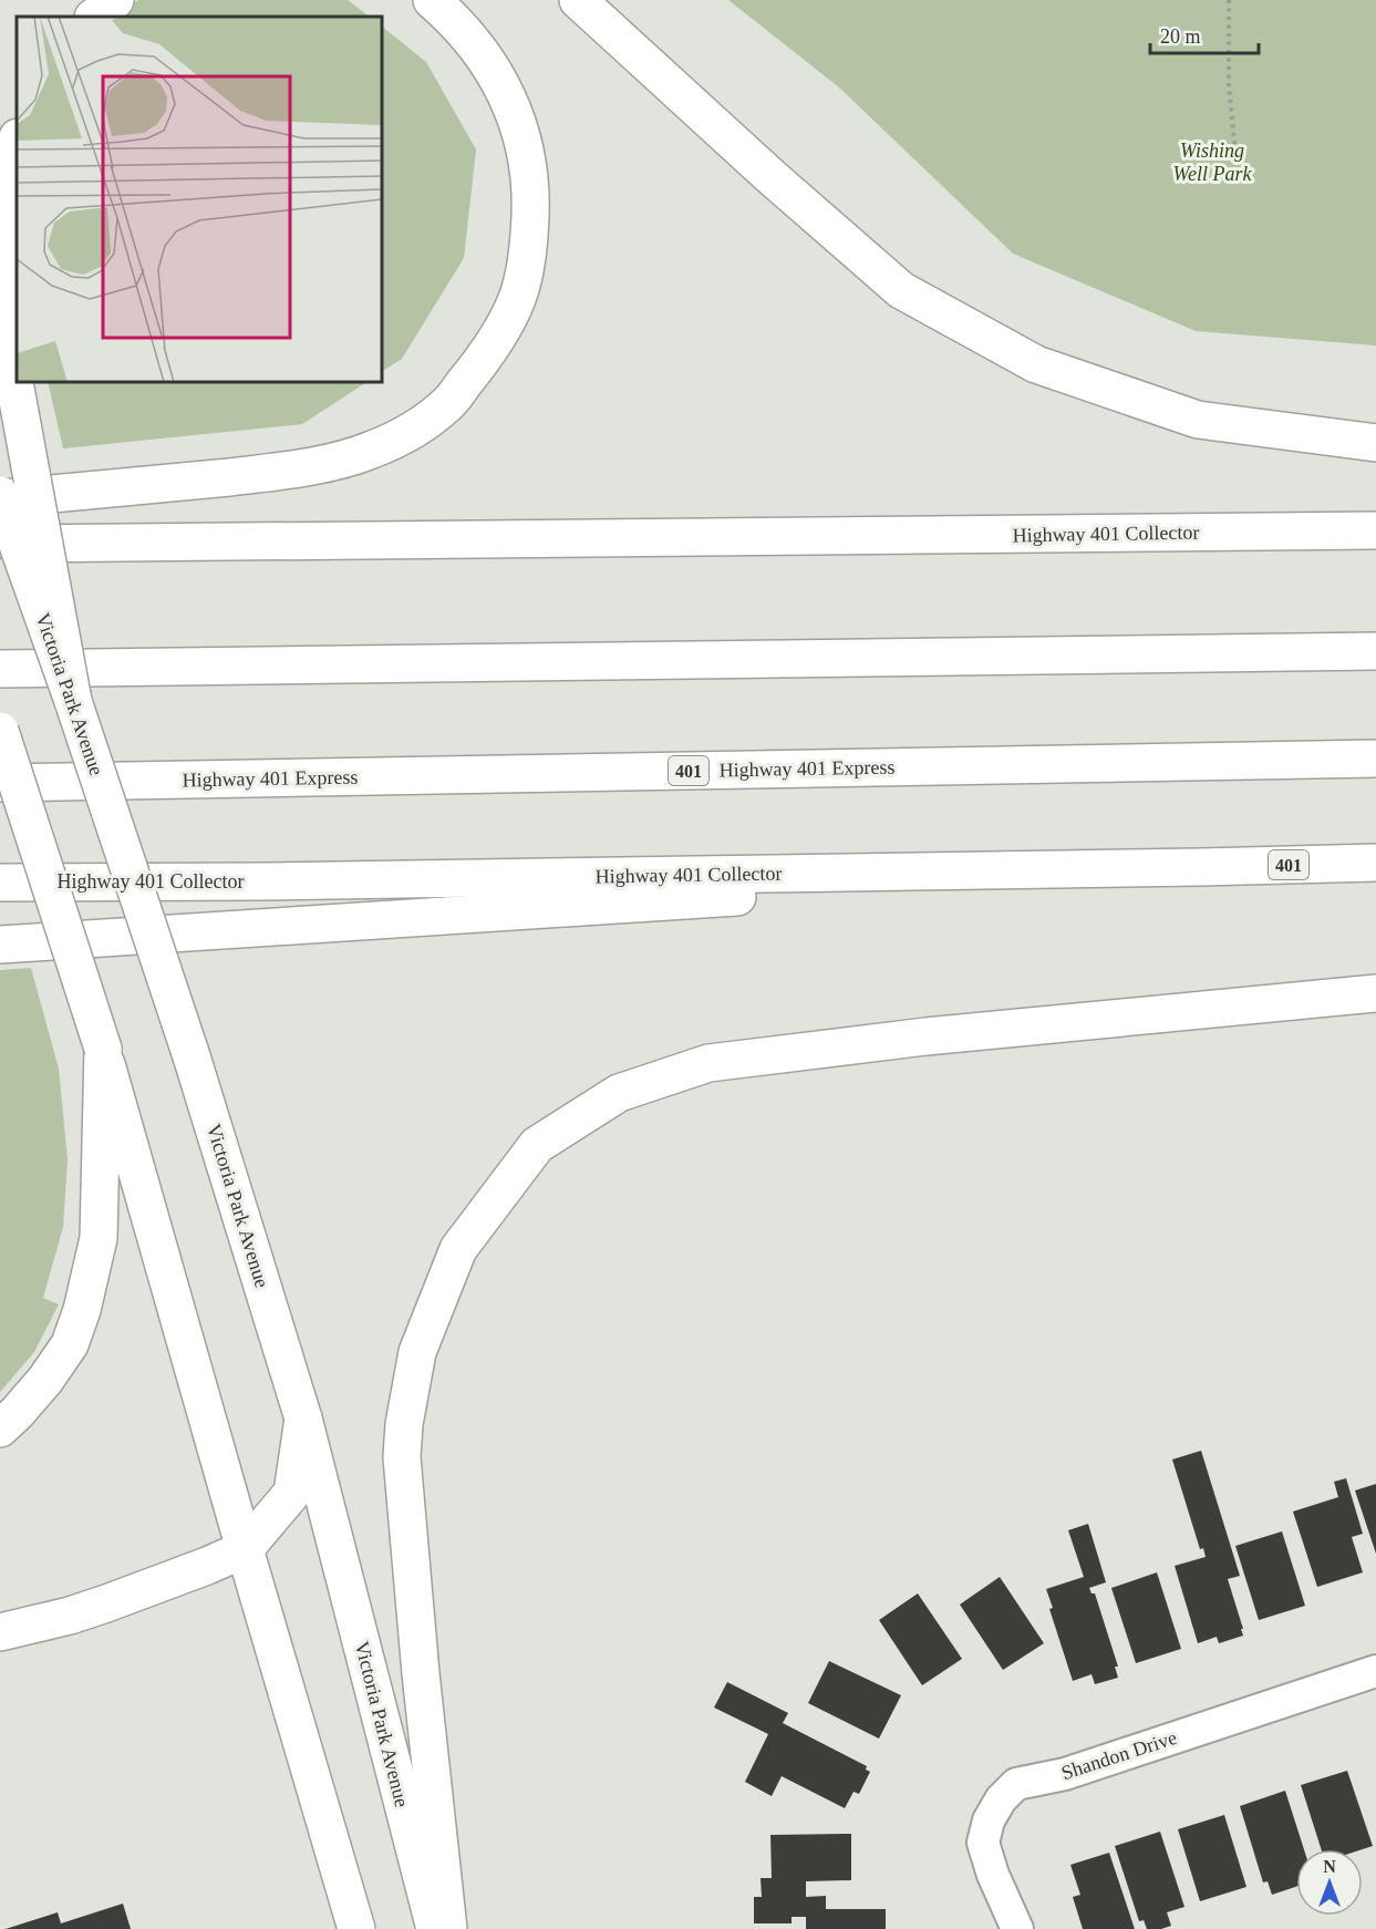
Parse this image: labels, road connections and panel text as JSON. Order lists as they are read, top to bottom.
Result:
{
  "streets": {
    "main road": [
      "Highway 401 Collector",
      "Victoria Park Avenue",
      "Highway 401 Express",
      "401"
    ],
    "street": ["Shandon Drive"]
  },
  "parks": ["Wishing Well Park"],
  "scale_bar": "20 m",
  "north": "top"
}
